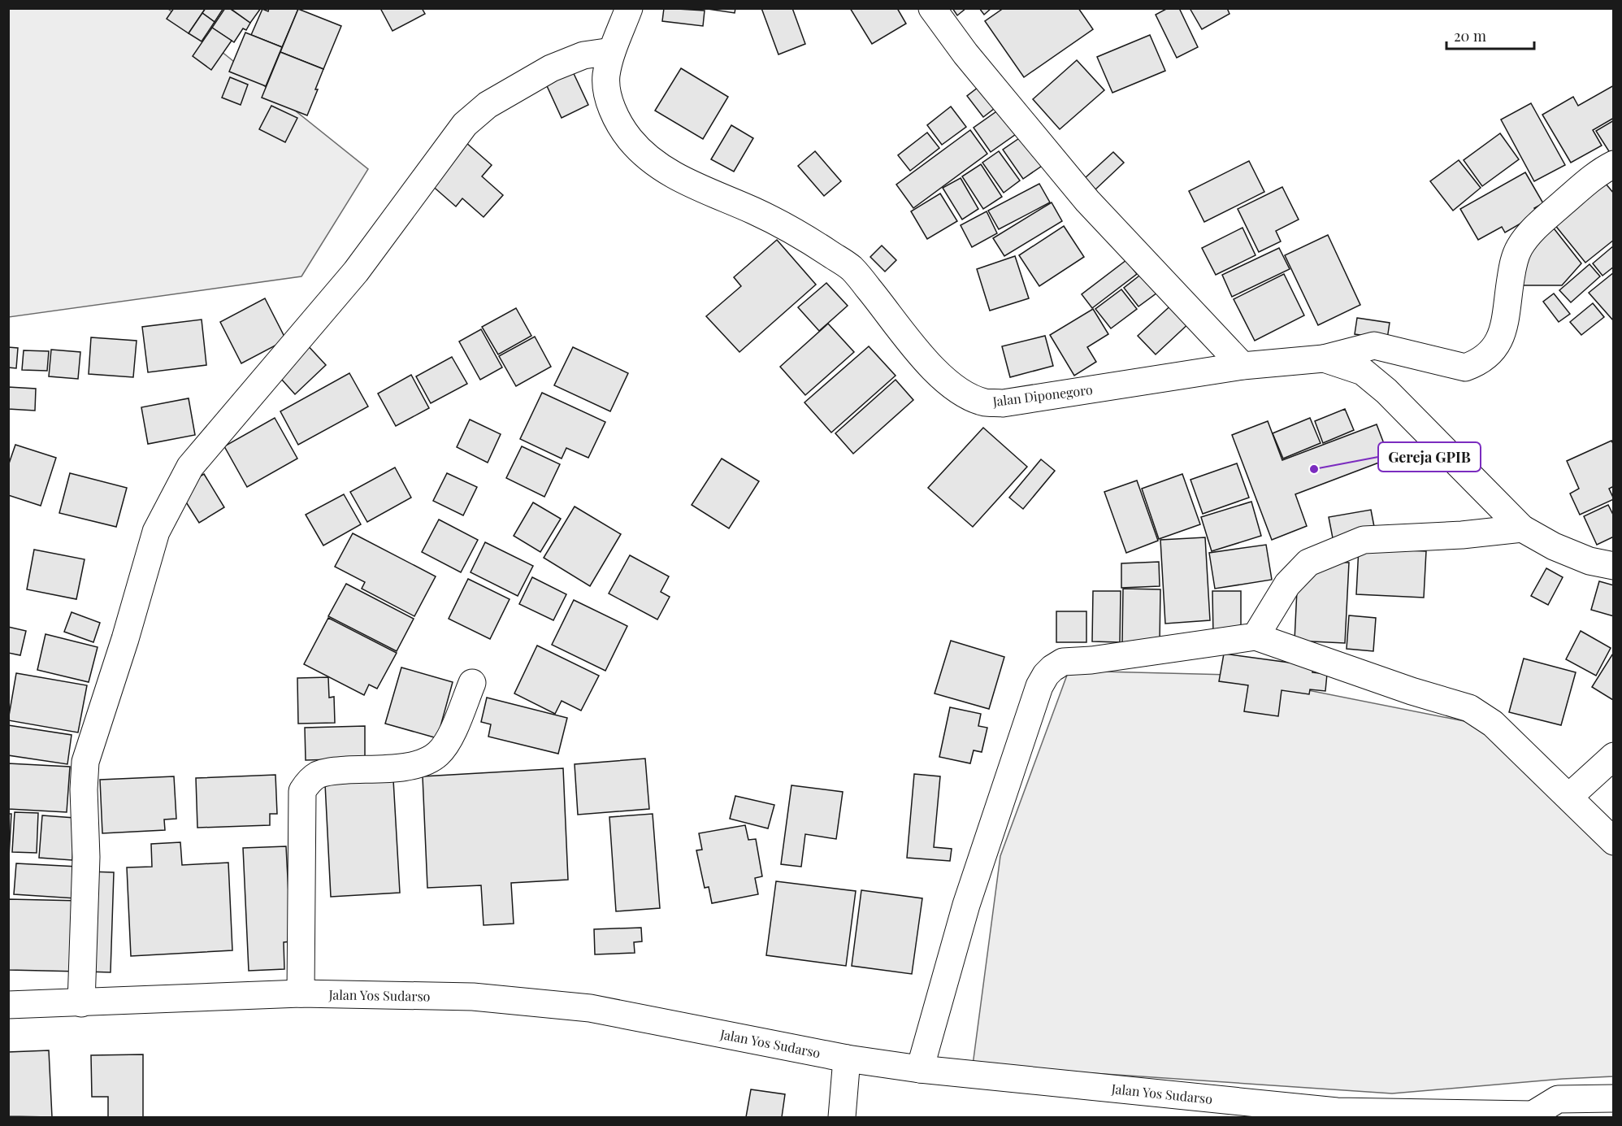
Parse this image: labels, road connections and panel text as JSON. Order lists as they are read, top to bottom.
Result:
{
  "streets": {
    "main road": ["Jalan Diponegoro", "Jalan Yos Sudarso"]
  },
  "places": ["Gereja GPIB"],
  "scale_bar": "20 m"
}
